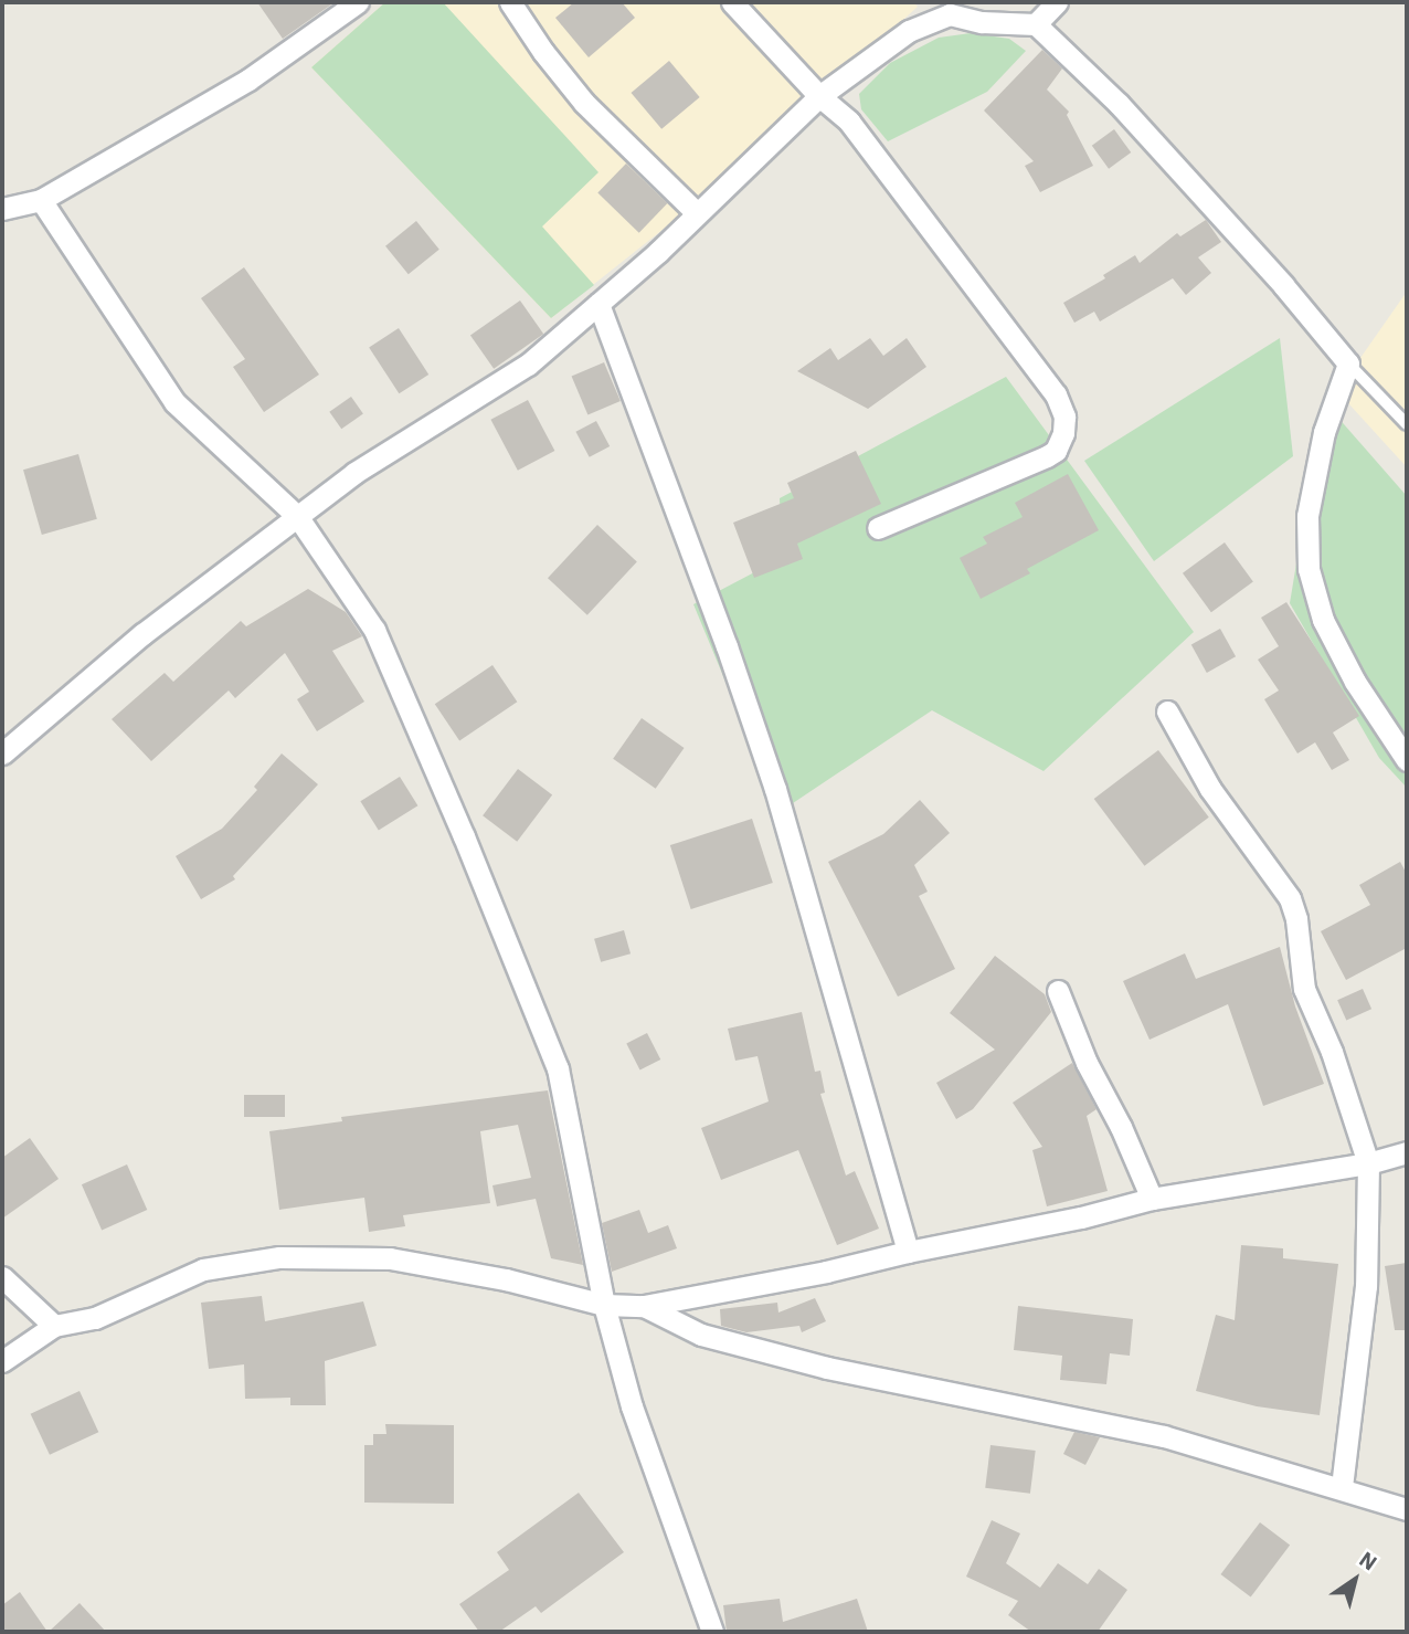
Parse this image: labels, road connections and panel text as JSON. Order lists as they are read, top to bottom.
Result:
{
  "north": "top right"
}
